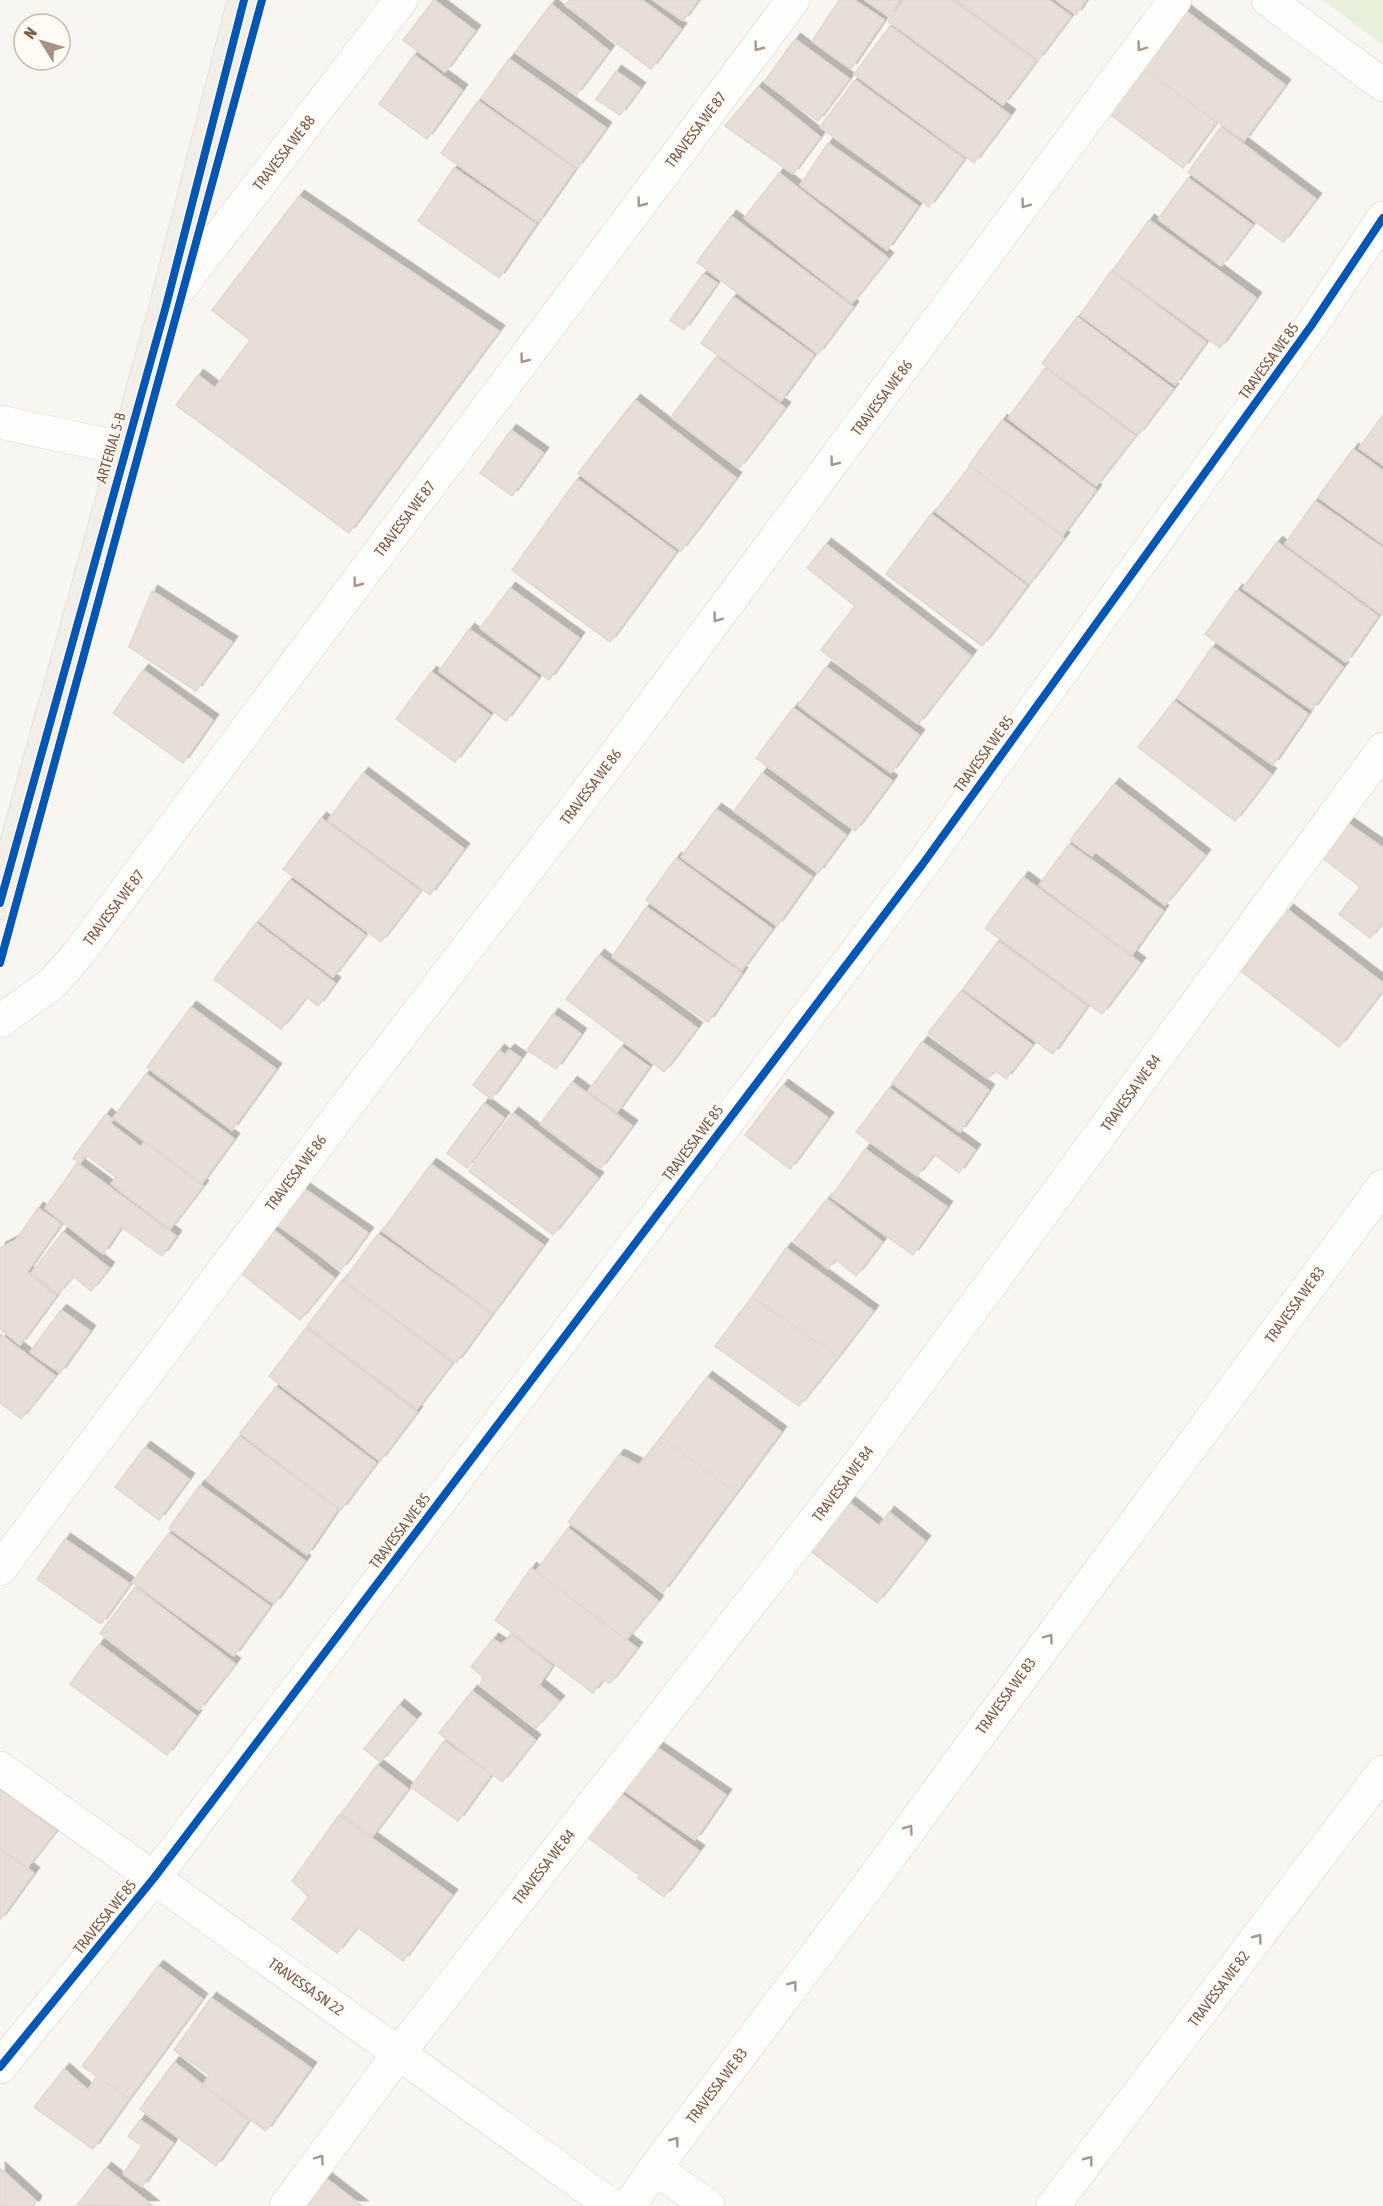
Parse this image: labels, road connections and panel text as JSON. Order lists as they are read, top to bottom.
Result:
{
  "streets": {
    "main road": ["ARTERIAL 5-B"],
    "street": [
      "TRAVESSA WE 87",
      "TRAVESSA WE 88",
      "TRAVESSA WE 85",
      "TRAVESSA WE 86",
      "TRAVESSA WE 84",
      "TRAVESSA WE 83",
      "TRAVESSA SN 22",
      "TRAVESSA WE 82"
    ]
  },
  "crossings": [
    ["TRAVESSA WE 88", "ARTERIAL 5-B"],
    ["TRAVESSA WE 85", "TRAVESSA SN 22"],
    ["TRAVESSA WE 84", "TRAVESSA SN 22"]
  ],
  "one_way": [
    "TRAVESSA WE 87",
    "TRAVESSA WE 86",
    "TRAVESSA WE 83",
    "TRAVESSA WE 82"
  ],
  "north": "top left"
}
